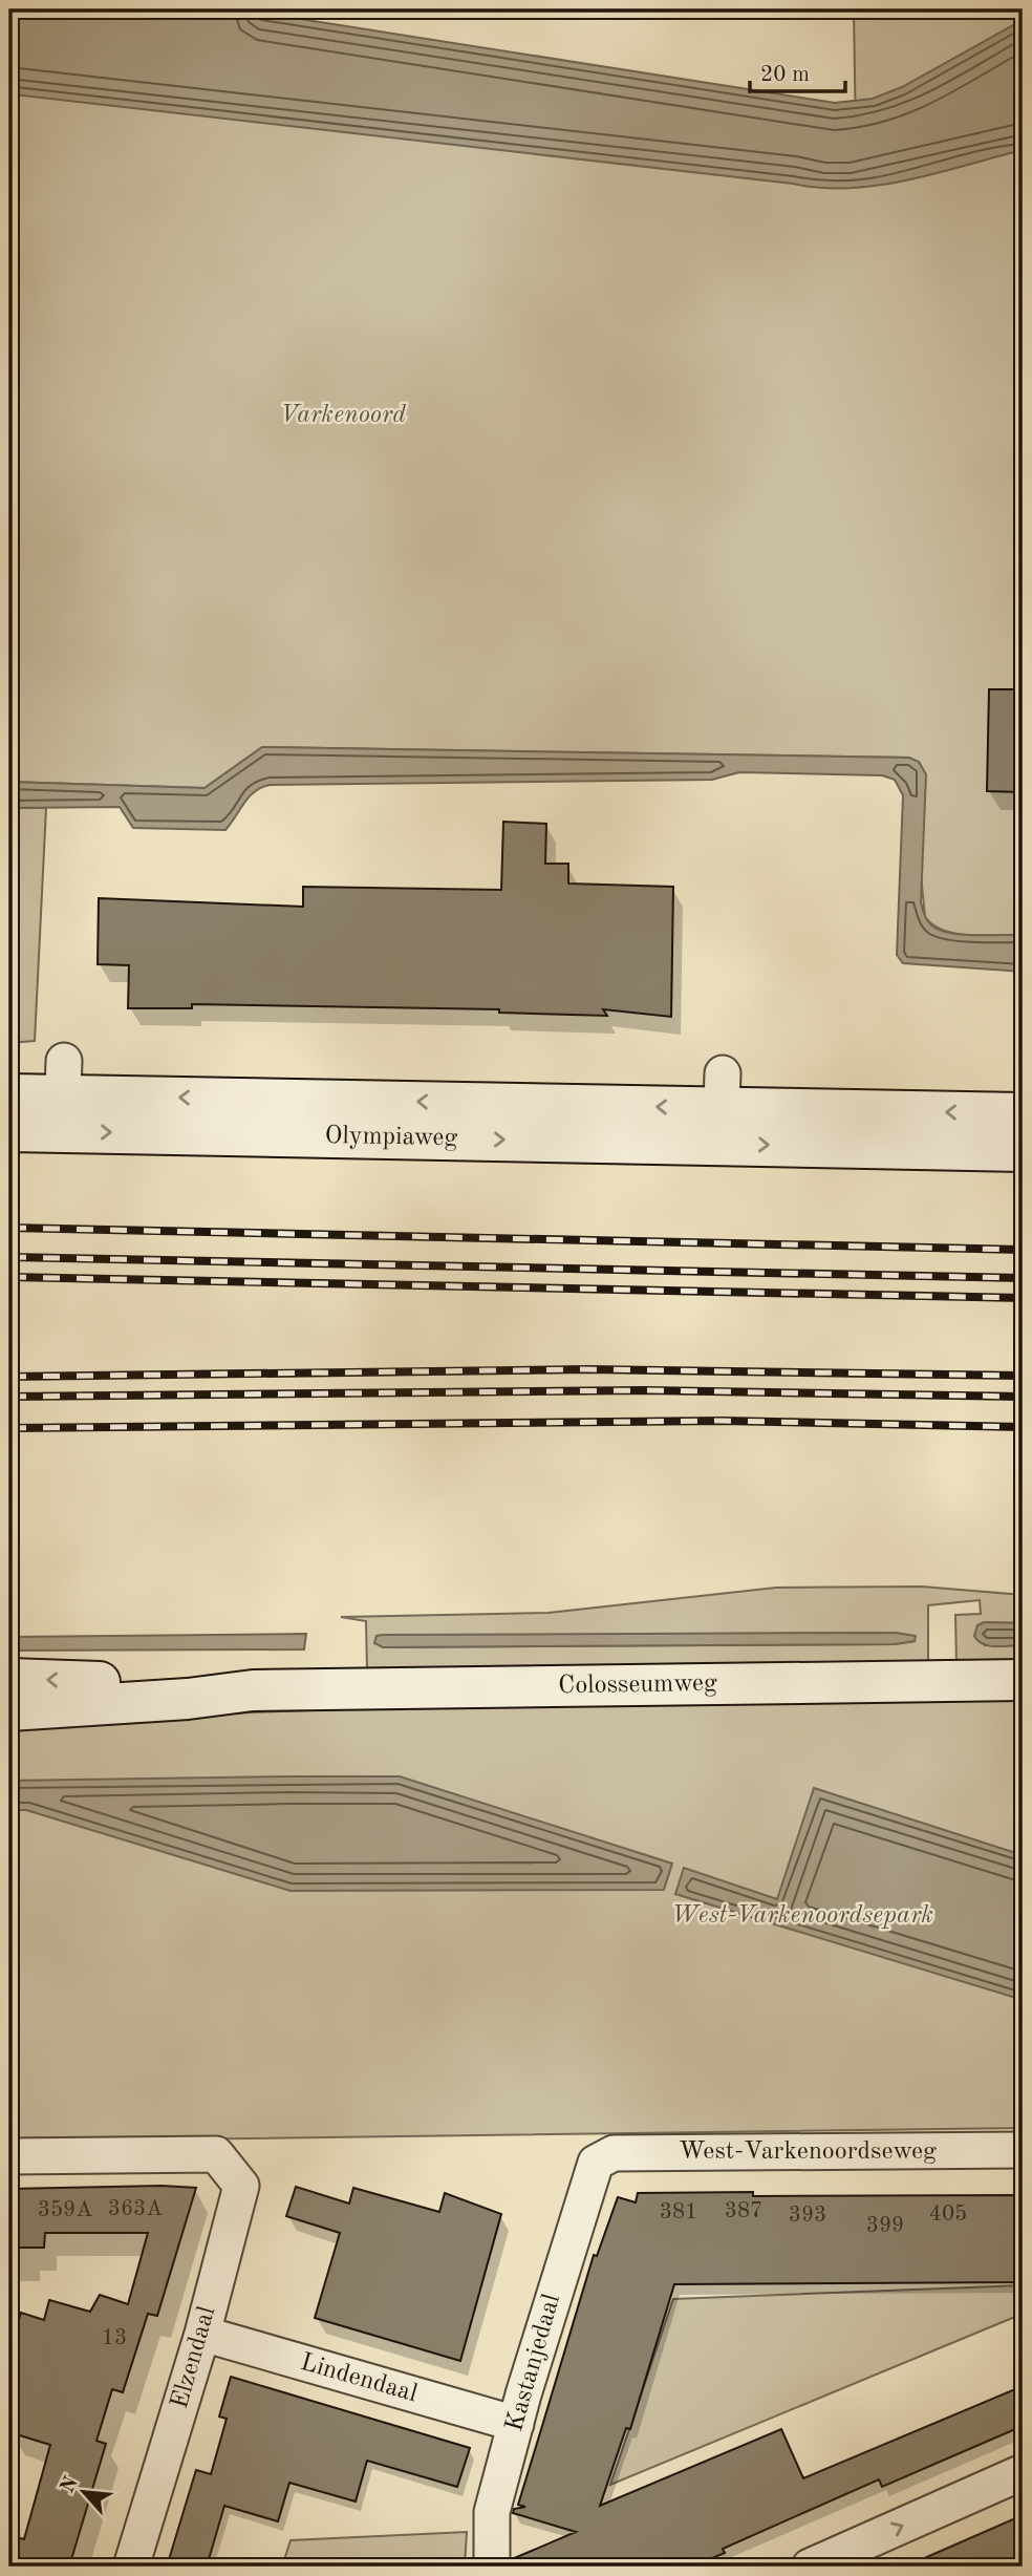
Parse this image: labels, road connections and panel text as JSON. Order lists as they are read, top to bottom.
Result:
{
  "streets": {
    "main road": ["Olympiaweg", "Colosseumweg"],
    "street": [
      "West-Varkenoordseweg",
      "Elzendaal",
      "Kastanjedaal",
      "Lindendaal"
    ]
  },
  "crossings": [
    ["West-Varkenoordseweg", "Kastanjedaal"],
    ["Elzendaal", "Lindendaal"],
    ["Kastanjedaal", "Lindendaal"]
  ],
  "parks": ["Varkenoord", "West-Varkenoordsepark"],
  "house_numbers": [
    "363A",
    "359A",
    "387",
    "381",
    "405",
    "393",
    "399",
    "13"
  ],
  "scale_bar": "20 m",
  "north": "top left"
}
